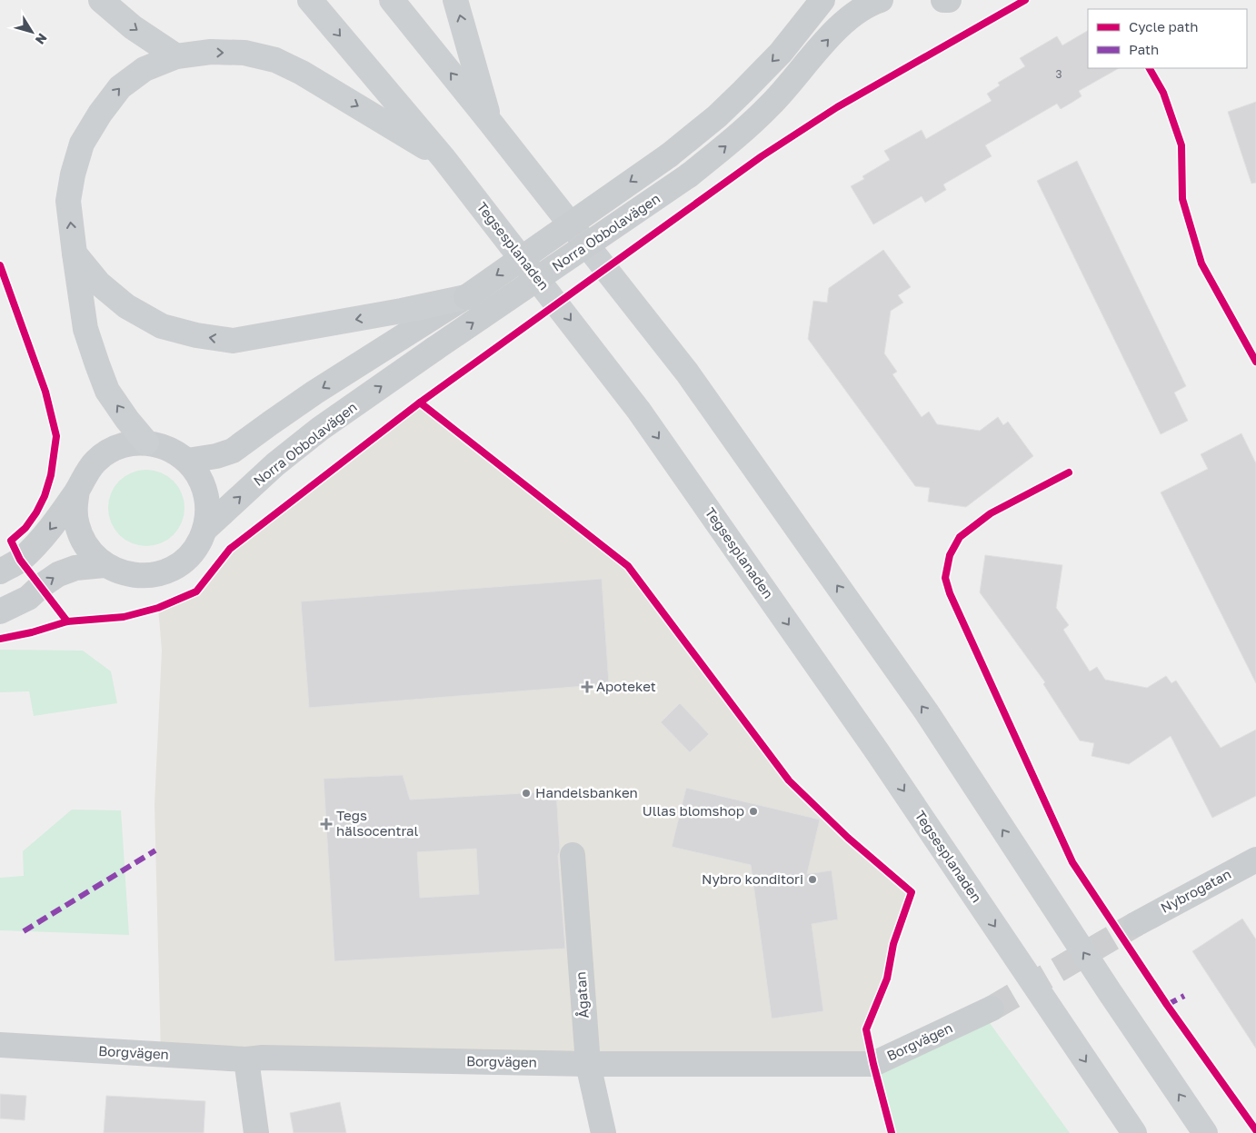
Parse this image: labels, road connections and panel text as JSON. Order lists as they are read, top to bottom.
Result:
{
  "streets": {
    "main road": ["Tegsesplanaden"],
    "street": [
      "Norra Obbolavägen",
      "Nybrogatan",
      "Ågatan",
      "Borgvägen"
    ]
  },
  "crossings": [
    ["Ågatan", "Borgvägen"]
  ],
  "places": {
    "health": ["Apoteket", "Tegs hälsocentral"],
    "other": ["Handelsbanken", "Ullas blomshop", "Nybro konditori"]
  },
  "house_numbers": ["3"],
  "legend": ["Cycle path", "Path"],
  "north": "bottom right"
}
